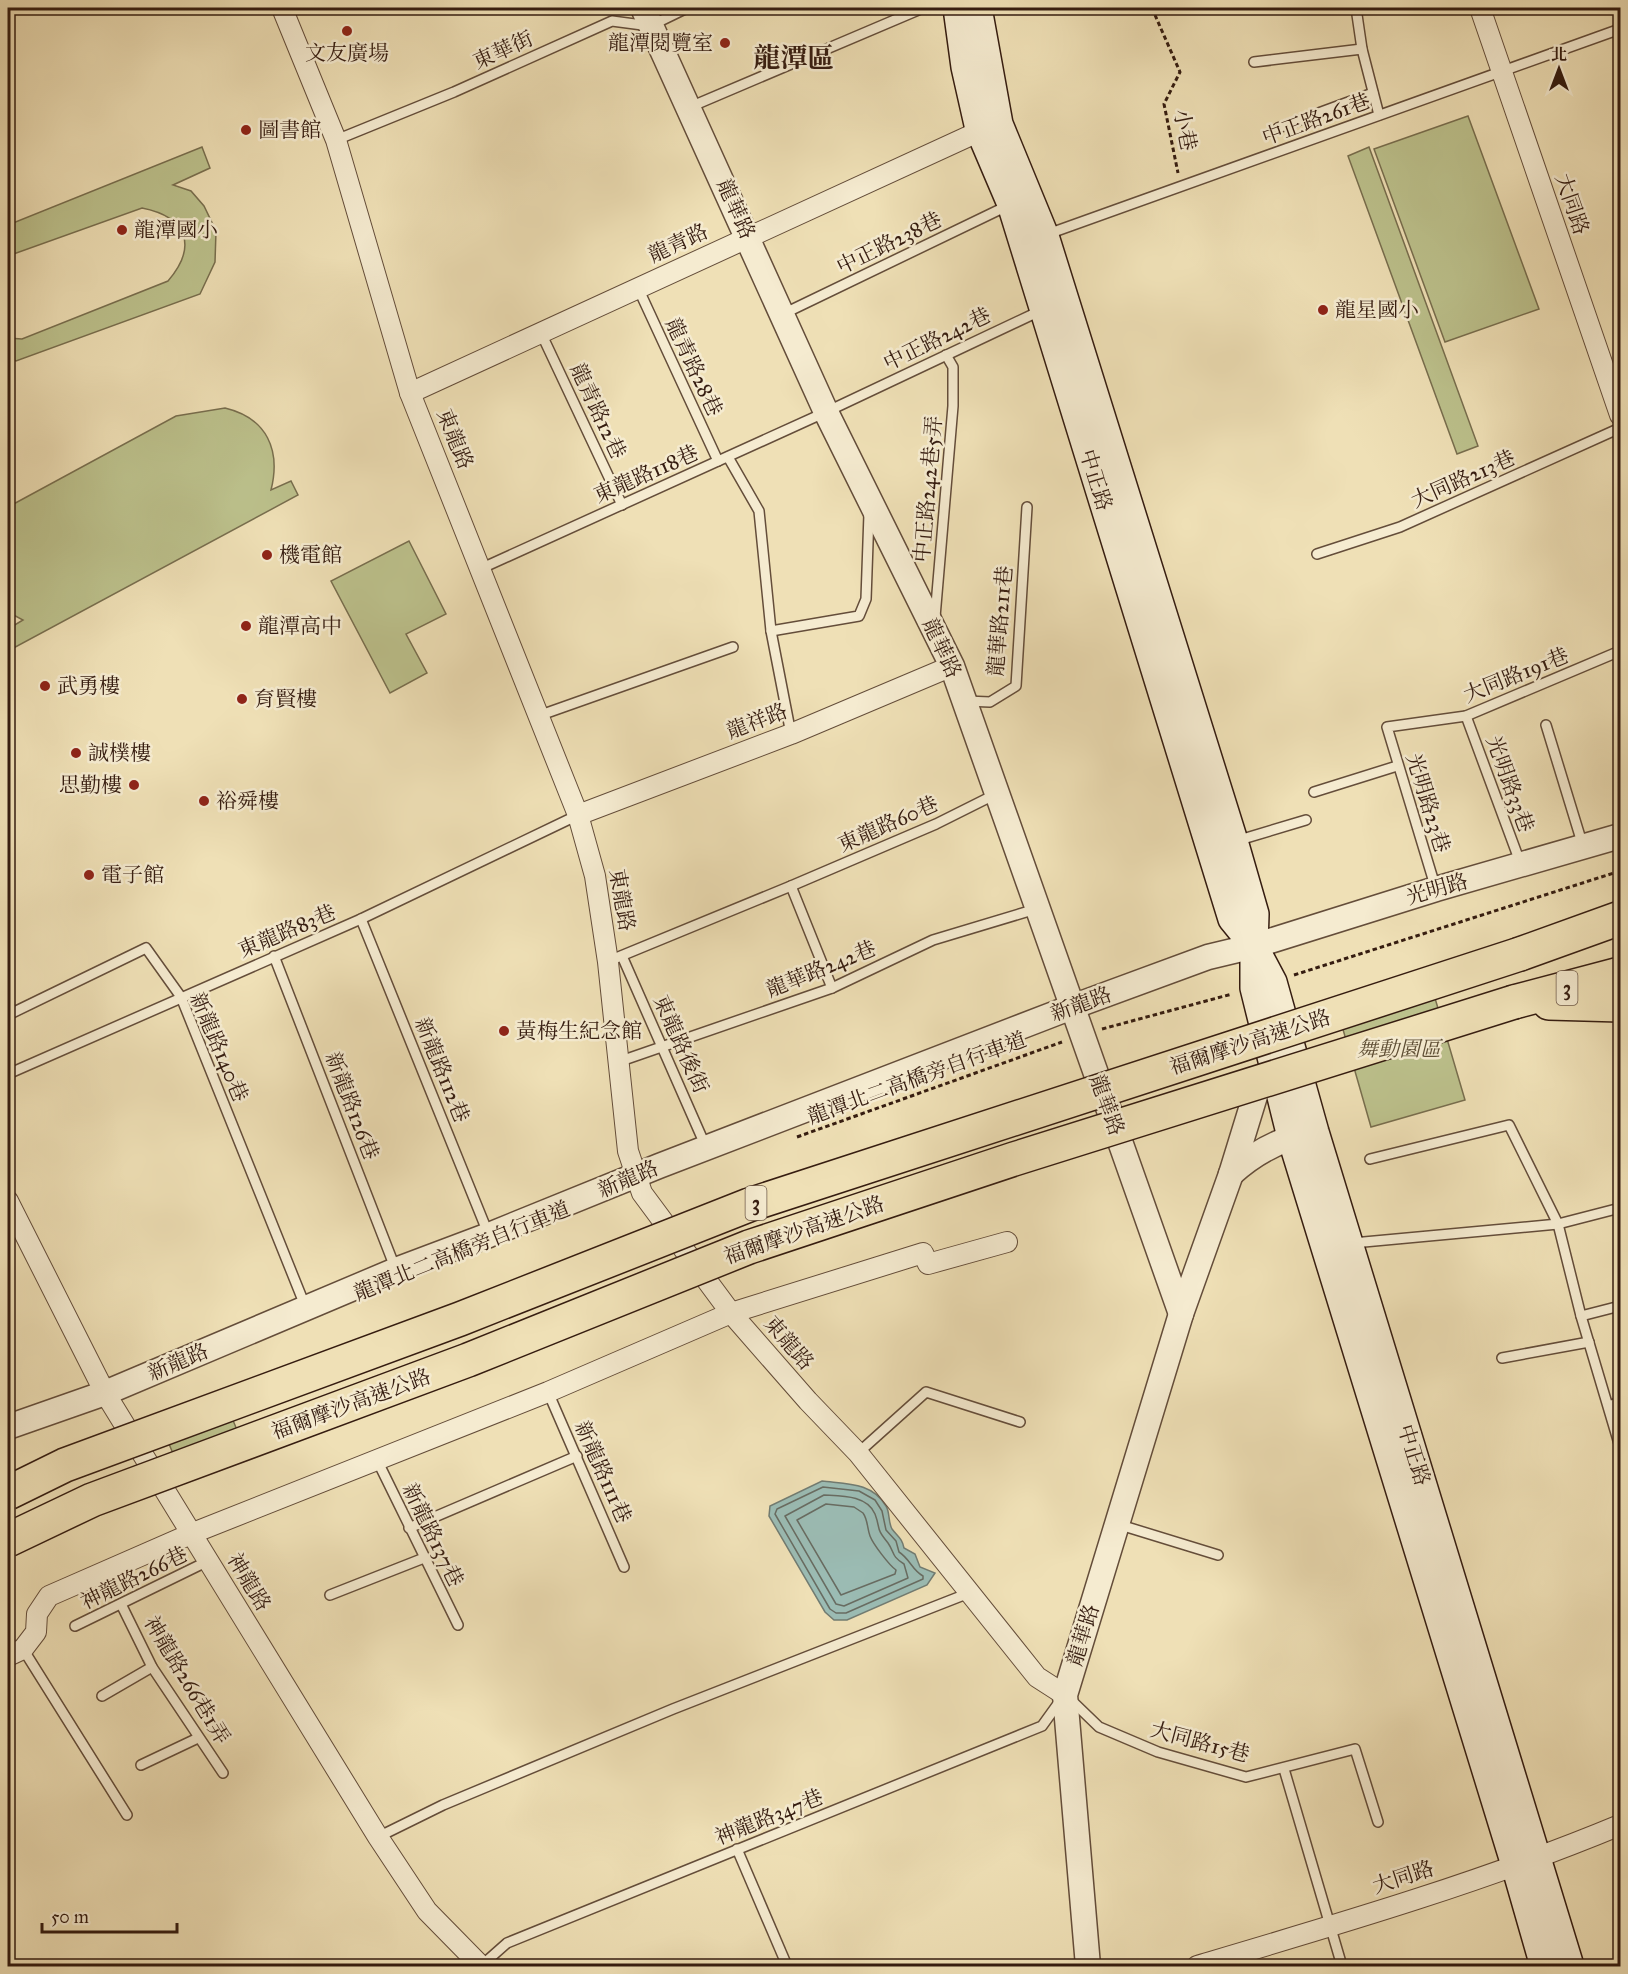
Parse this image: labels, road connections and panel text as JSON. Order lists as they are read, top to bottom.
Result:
{
  "streets": {
    "highway": ["3", "福爾摩沙高速公路"],
    "main road": ["中正路"],
    "street": [
      "大同路",
      "龍華路",
      "龍青路",
      "東龍路",
      "龍祥路",
      "光明路",
      "新龍路",
      "神龍路"
    ],
    "lane": [
      "東華街",
      "中正路261巷",
      "中正路238巷",
      "中正路242巷",
      "龍青路28巷",
      "龍青路12巷",
      "東龍路118巷",
      "大同路213巷",
      "中正路242巷5弄",
      "龍華路211巷",
      "大同路191巷",
      "光明路33巷",
      "光明路23巷",
      "東龍路60巷",
      "東龍路83巷",
      "龍華路242巷",
      "東龍路後街",
      "新龍路140巷",
      "新龍路112巷",
      "新龍路126巷",
      "新龍路111巷",
      "新龍路137巷",
      "神龍路266巷",
      "神龍路266巷1弄",
      "大同路15巷",
      "神龍路347巷"
    ],
    "path": ["小巷", "龍潭北二高橋旁自行車道"]
  },
  "crossings": [
    ["東華街", "龍華路"],
    ["東華街", "東龍路"],
    ["中正路261巷", "小巷"],
    ["中正路261巷", "大同路"],
    ["中正路261巷", "中正路"],
    ["大同路", "中正路"],
    ["龍華路", "龍青路"],
    ["龍華路", "中正路238巷"],
    ["龍華路", "中正路242巷"],
    ["龍華路", "東龍路"],
    ["龍華路", "東龍路118巷"],
    ["龍華路", "中正路"],
    ["龍華路", "中正路242巷5弄"],
    ["龍華路", "龍華路211巷"],
    ["龍華路", "龍祥路"],
    ["龍華路", "東龍路60巷"],
    ["龍華路", "龍華路242巷"],
    ["龍華路", "新龍路"],
    ["龍華路", "大同路15巷"],
    ["龍華路", "神龍路347巷"],
    ["龍青路", "龍青路28巷"],
    ["龍青路", "龍青路12巷"],
    ["龍青路", "東龍路"],
    ["龍青路", "中正路"],
    ["中正路238巷", "中正路"],
    ["中正路242巷", "東龍路118巷"],
    ["中正路242巷", "中正路"],
    ["中正路242巷", "中正路242巷5弄"],
    ["龍青路28巷", "東龍路118巷"],
    ["龍青路12巷", "東龍路118巷"],
    ["東龍路", "東龍路118巷"],
    ["東龍路", "龍祥路"],
    ["東龍路", "東龍路60巷"],
    ["東龍路", "東龍路83巷"],
    ["東龍路", "龍華路242巷"],
    ["東龍路", "新龍路"],
    ["東龍路", "東龍路後街"],
    ["東龍路", "大同路15巷"],
    ["東龍路", "神龍路347巷"],
    ["中正路", "光明路"],
    ["中正路", "新龍路"],
    ["大同路191巷", "光明路33巷"],
    ["大同路191巷", "光明路23巷"],
    ["龍祥路", "東龍路83巷"],
    ["光明路33巷", "光明路"],
    ["光明路23巷", "光明路"],
    ["東龍路60巷", "東龍路後街"],
    ["光明路", "新龍路"],
    ["東龍路83巷", "新龍路140巷"],
    ["東龍路83巷", "新龍路112巷"],
    ["東龍路83巷", "新龍路126巷"],
    ["龍華路242巷", "東龍路後街"],
    ["新龍路", "東龍路後街"],
    ["新龍路", "新龍路140巷"],
    ["新龍路", "新龍路112巷"],
    ["新龍路", "新龍路126巷"],
    ["新龍路", "神龍路"],
    ["神龍路266巷", "神龍路"],
    ["神龍路266巷", "神龍路266巷1弄"],
    ["神龍路", "神龍路347巷"],
    ["大同路15巷", "神龍路347巷"]
  ],
  "districts": ["龍潭區"],
  "parks": ["舞動園區"],
  "places": [
    "文友廣場",
    "龍潭閱覽室",
    "圖書館",
    "龍潭國小",
    "龍星國小",
    "機電館",
    "龍潭高中",
    "武勇樓",
    "育賢樓",
    "誠樸樓",
    "思勤樓",
    "裕舜樓",
    "電子館",
    "黃梅生紀念館"
  ],
  "scale_bar": "50 m",
  "north": "top"
}
